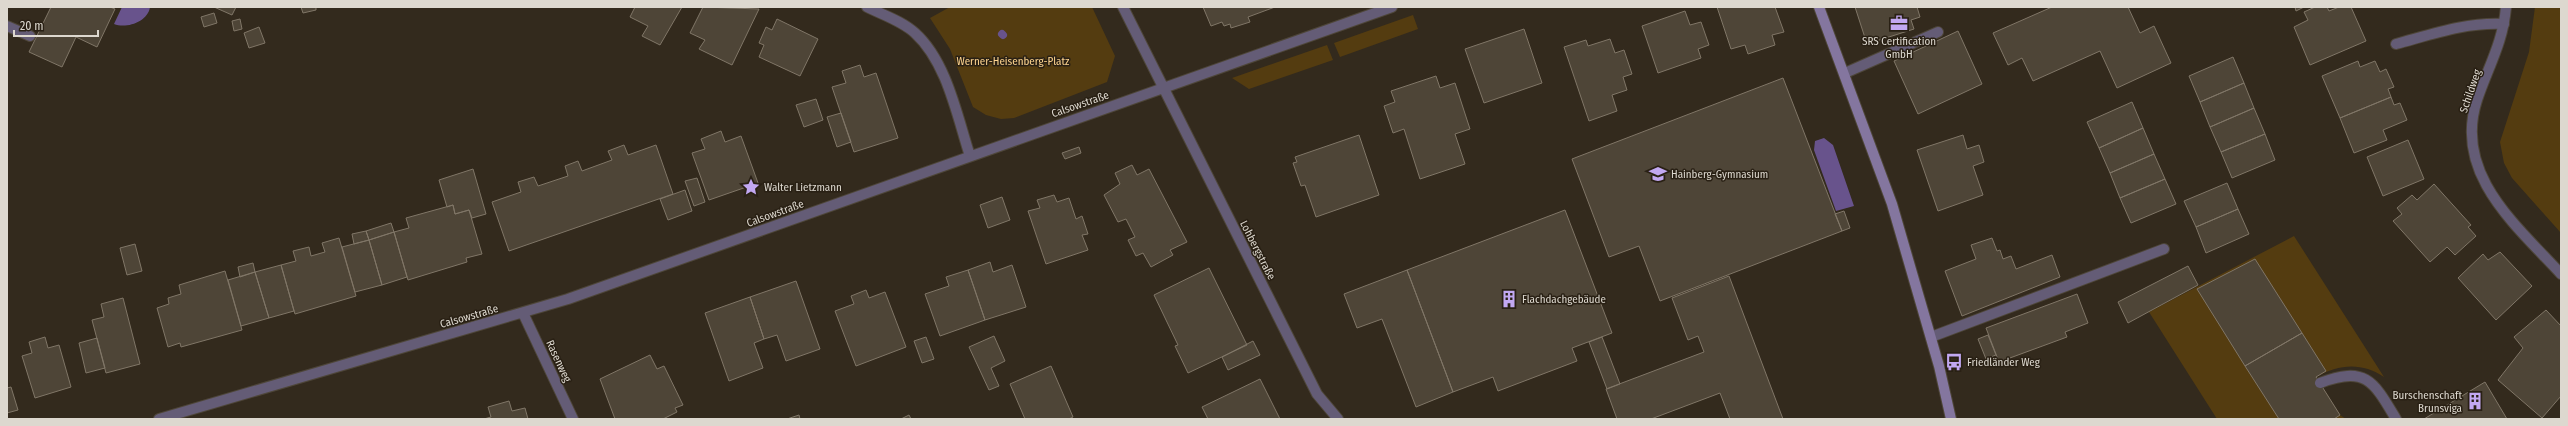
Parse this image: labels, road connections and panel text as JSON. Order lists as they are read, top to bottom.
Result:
{
  "streets": {
    "street": [
      "Schildweg",
      "Calsowstraße",
      "Lohbergstraße",
      "Rasenweg"
    ]
  },
  "crossings": [
    ["Calsowstraße", "Lohbergstraße"],
    ["Calsowstraße", "Rasenweg"]
  ],
  "parks": ["Werner-Heisenberg-Platz"],
  "places": {
    "office": ["SRS Certification GmbH"],
    "school or university": ["Hainberg-Gymnasium"],
    "place": ["Walter Lietzmann"],
    "building": ["Flachdachgebäude", "Burschenschaft Brunsviga"],
    "bus stop": ["Friedländer Weg"]
  },
  "scale_bar": "20 m"
}
